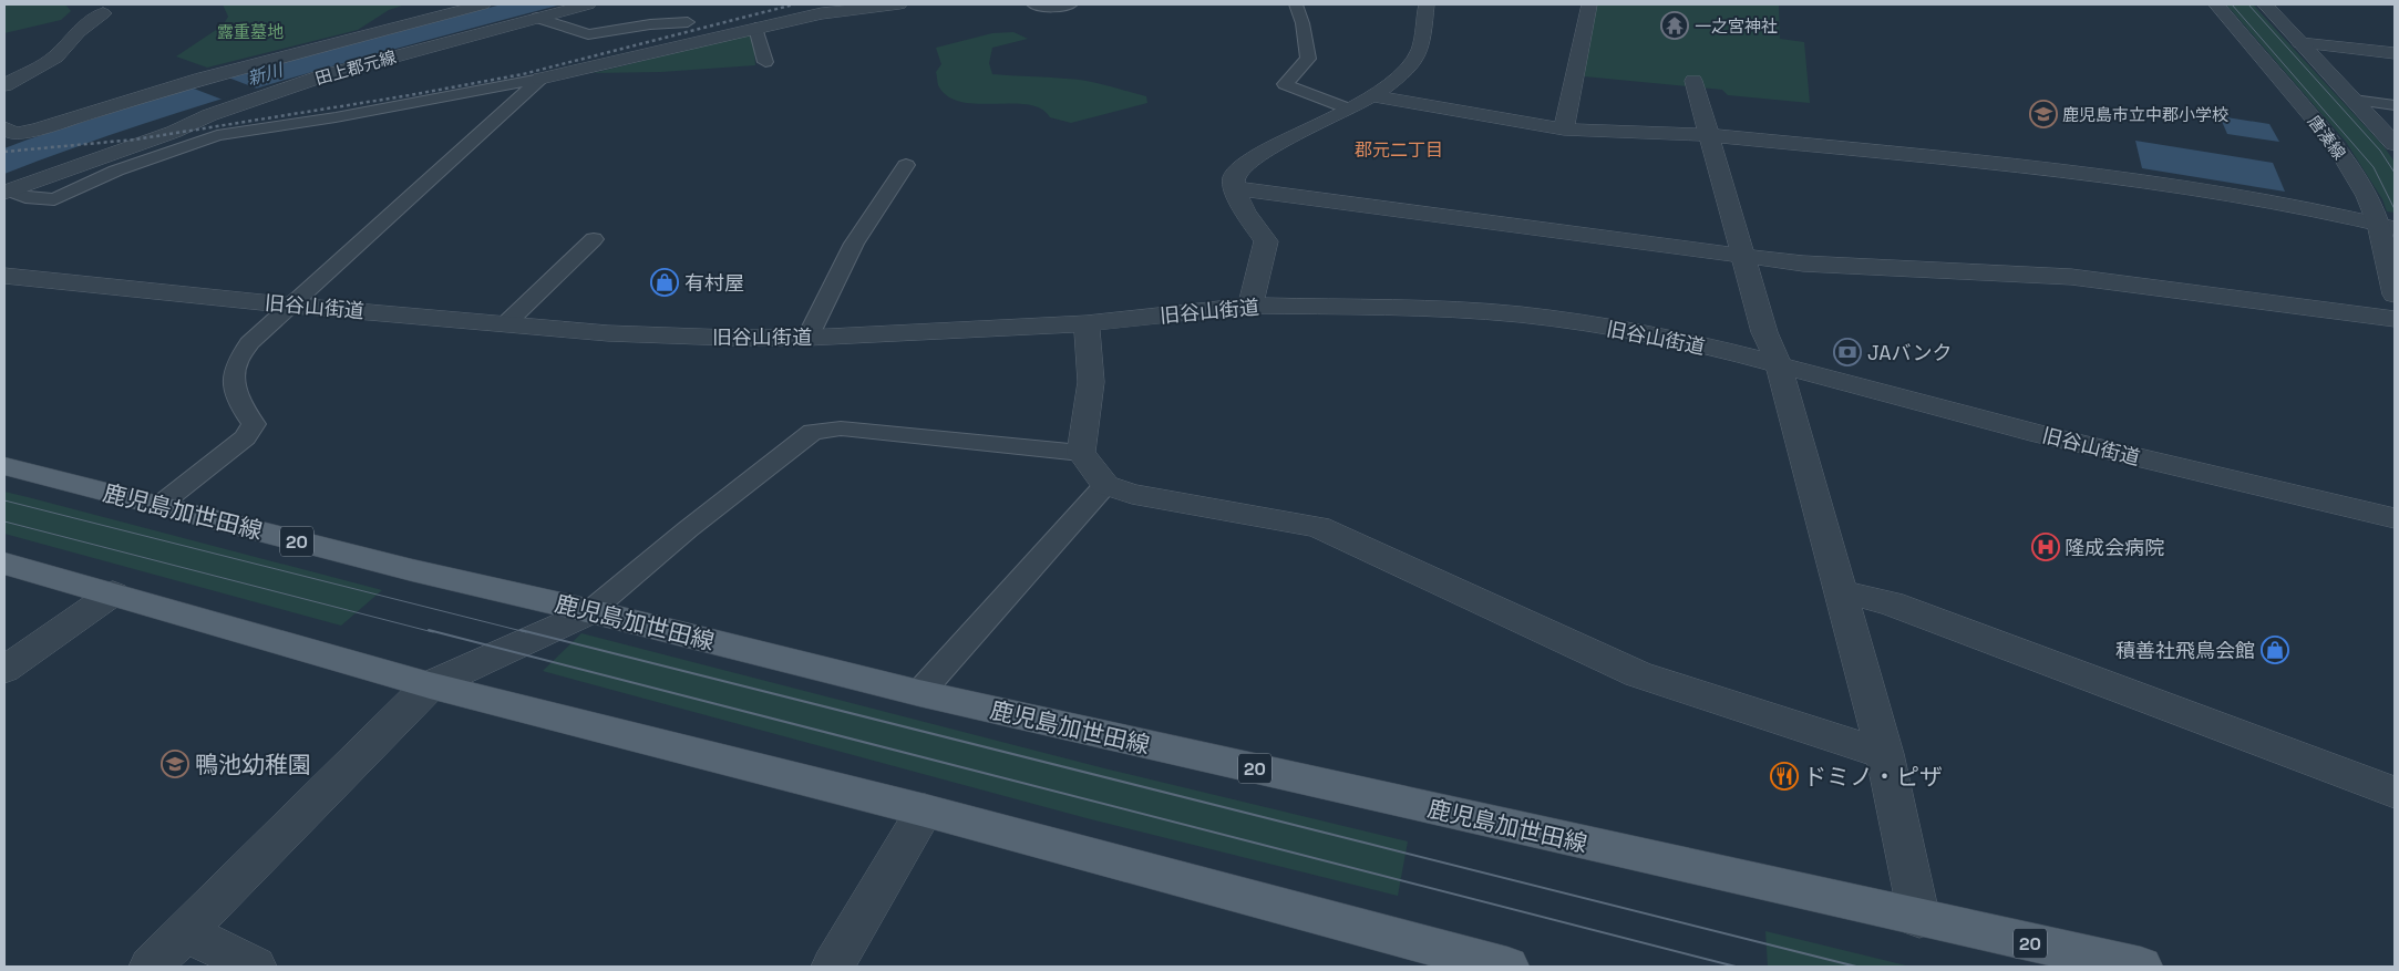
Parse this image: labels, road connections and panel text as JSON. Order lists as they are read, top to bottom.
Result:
{
  "streets": {
    "main road": ["鹿児島加世田線", "20"],
    "street": ["田上郡元線", "唐湊線", "旧谷山街道"]
  },
  "districts": ["郡元二丁目"],
  "water": ["新川"],
  "parks": ["露重墓地"],
  "places": {
    "temple": ["一之宮神社"],
    "school or university": ["鹿児島市立中郡小学校", "鴨池幼稚園"],
    "shop": ["有村屋", "積善社飛鳥会館"],
    "bank": ["JAバンク"],
    "hospital": ["隆成会病院"],
    "restaurant": ["ドミノ・ピザ"]
  }
}
